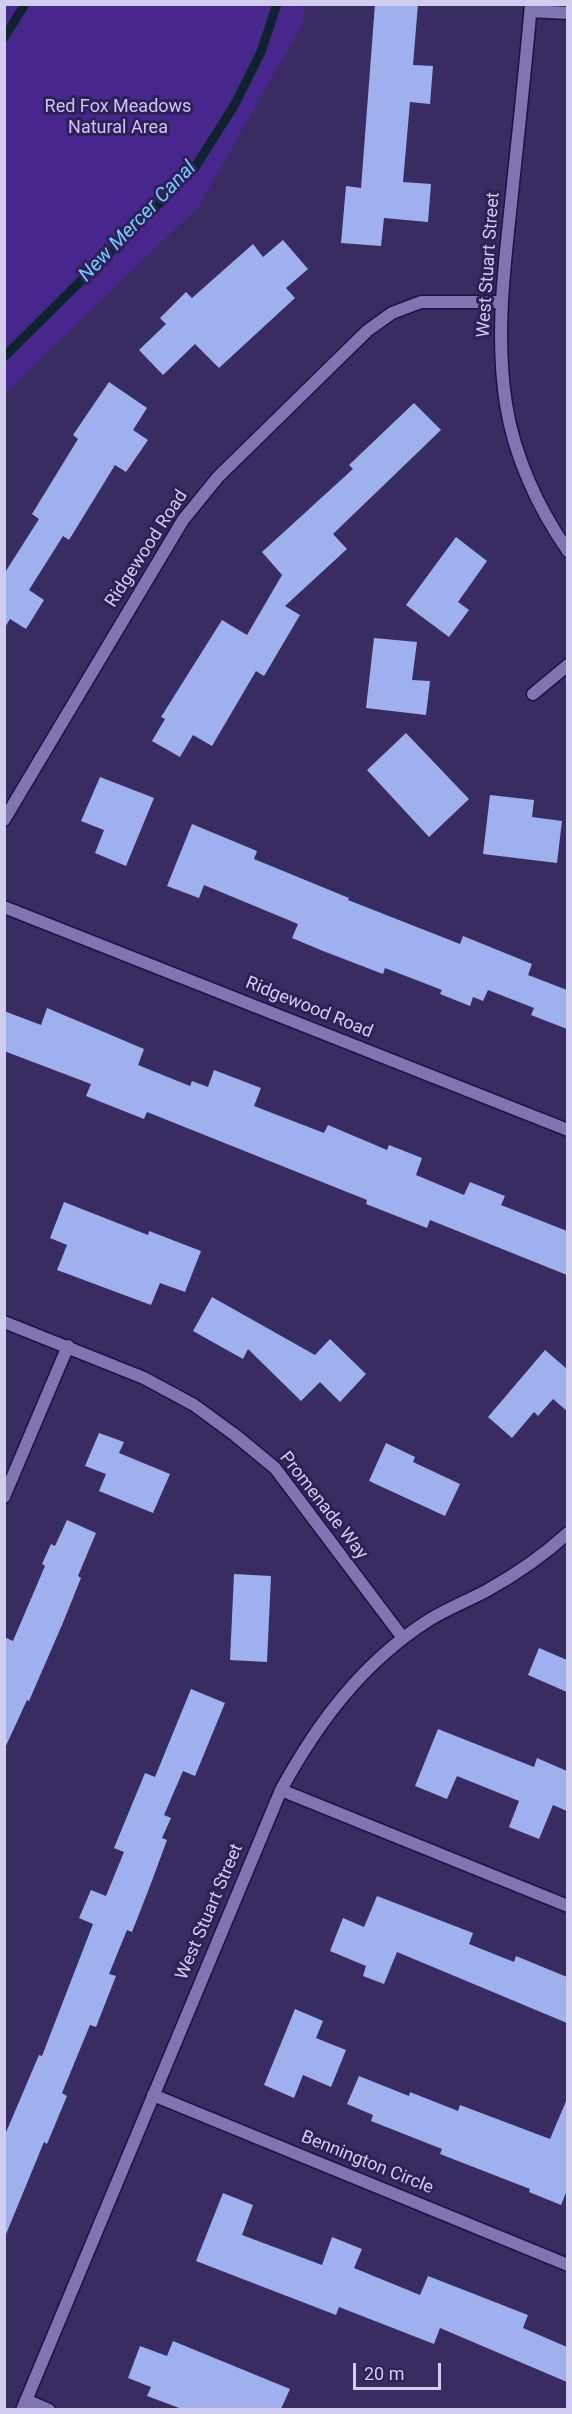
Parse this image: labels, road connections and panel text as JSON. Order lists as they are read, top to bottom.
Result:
{
  "streets": {
    "street": [
      "West Stuart Street",
      "Ridgewood Road",
      "Promenade Way",
      "Bennington Circle"
    ]
  },
  "crossings": [
    ["West Stuart Street", "Ridgewood Road"],
    ["West Stuart Street", "Promenade Way"],
    ["West Stuart Street", "Bennington Circle"]
  ],
  "water": ["New Mercer Canal"],
  "parks": ["Red Fox Meadows Natural Area"],
  "scale_bar": "20 m"
}
